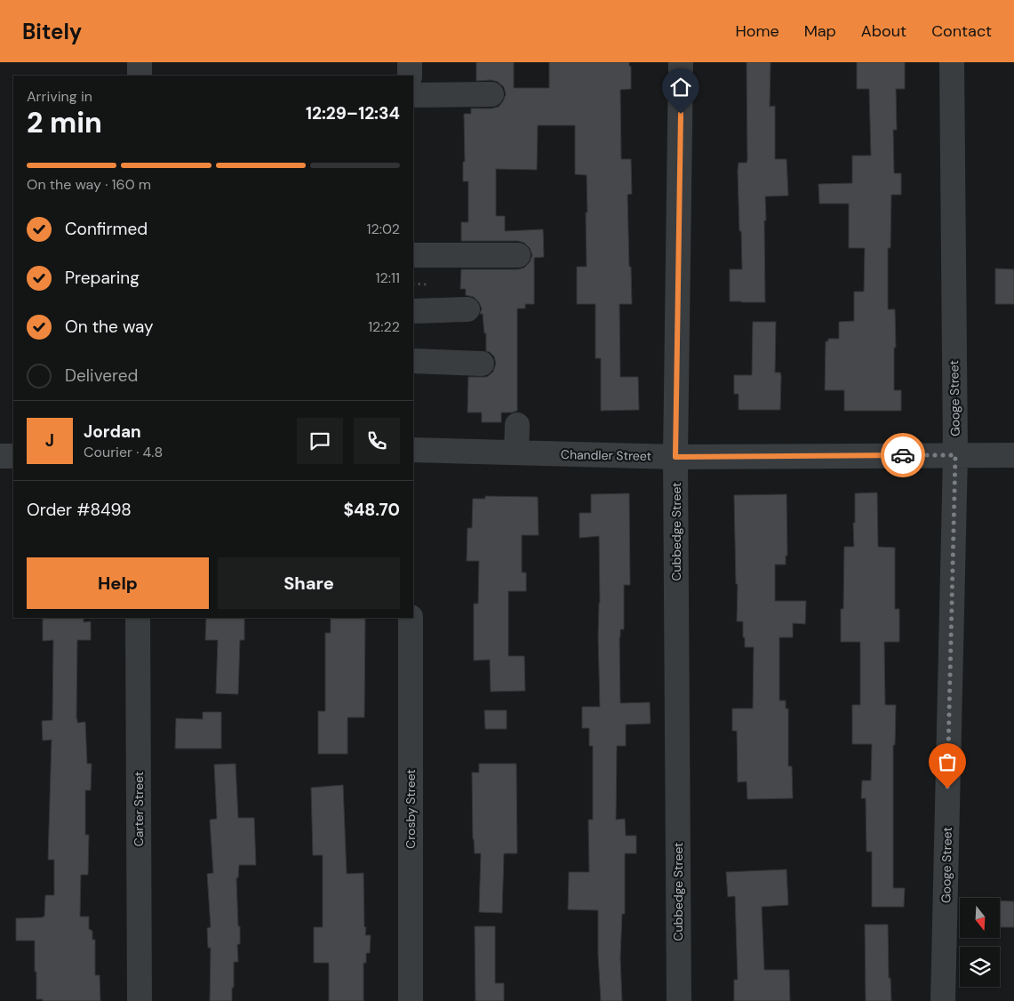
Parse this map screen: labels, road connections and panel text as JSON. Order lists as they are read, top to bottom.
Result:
{
  "streets": {
    "street": [
      "Googe Street",
      "Chandler Street",
      "Cubbedge Street",
      "Carter Street",
      "Crosby Street"
    ]
  },
  "crossings": [
    ["Googe Street", "Chandler Street"],
    ["Chandler Street", "Cubbedge Street"]
  ],
  "north": "bottom",
  "page": {
    "header": "Bitely",
    "nav": [
      "Home",
      "Map",
      "About",
      "Contact"
    ],
    "heading": ["2 min", "Arriving in", "12:29–12:34"],
    "panel": [
      "Jordan",
      "Courier · 4.8",
      "Order #8498",
      "$48.70"
    ],
    "bar": "On the way · 160 m",
    "list": [
      ["Confirmed", "12:02"],
      ["Preparing", "12:11"],
      ["On the way", "12:22"],
      "Delivered"
    ],
    "round": "J",
    "buttons": ["Help", "Share"]
  }
}
